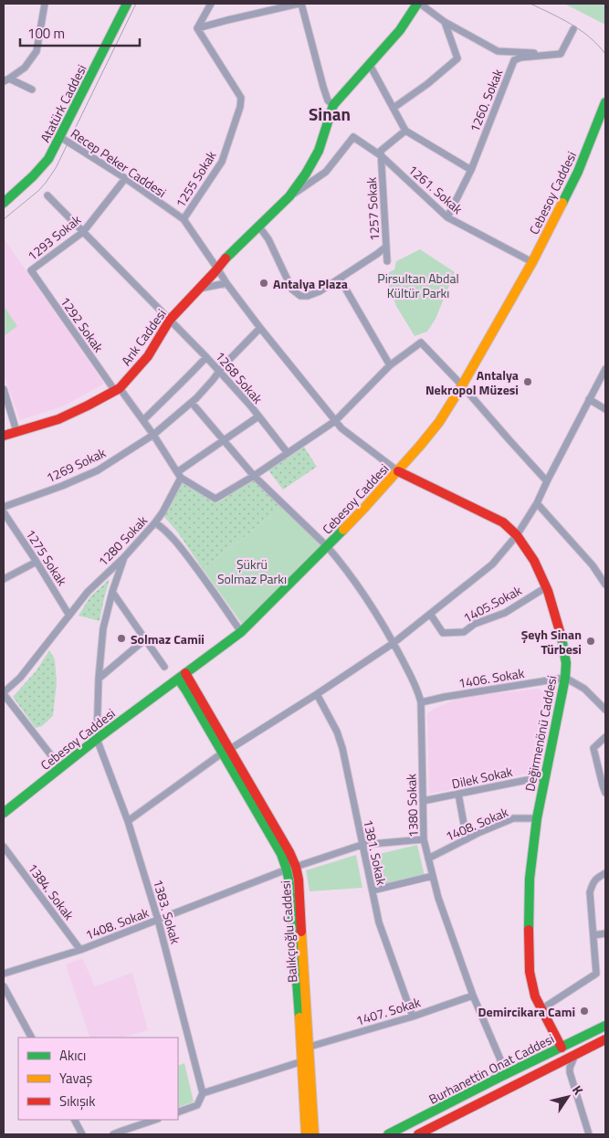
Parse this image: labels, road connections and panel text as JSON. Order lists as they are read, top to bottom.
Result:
{
  "streets": {
    "street": [
      "1260. Sokak",
      "Atatürk Caddesi",
      "Recep Peker Caddesi",
      "1255 Sokak",
      "1261. Sokak",
      "Cebesoy Caddesi",
      "1257 Sokak",
      "1293 Sokak",
      "1292 Sokak",
      "Arık Caddesi",
      "1268 Sokak",
      "1269 Sokak",
      "1280 Sokak",
      "1275 Sokak",
      "1405.Sokak",
      "1406. Sokak",
      "Değirmenönü Caddesi",
      "Dilek Sokak",
      "1380 Sokak",
      "1408. Sokak",
      "1381. Sokak",
      "1384. Sokak",
      "1383. Sokak",
      "Balıkçıoğlu Caddesi",
      "1407. Sokak",
      "Burhanettin Onat Caddesi"
    ]
  },
  "crossings": [
    ["1260. Sokak", "1261. Sokak"],
    ["Atatürk Caddesi", "Recep Peker Caddesi"],
    ["Recep Peker Caddesi", "1255 Sokak"],
    ["Recep Peker Caddesi", "Cebesoy Caddesi"],
    ["Recep Peker Caddesi", "1293 Sokak"],
    ["Recep Peker Caddesi", "Arık Caddesi"],
    ["Recep Peker Caddesi", "1269 Sokak"],
    ["Recep Peker Caddesi", "Değirmenönü Caddesi"],
    ["1261. Sokak", "Cebesoy Caddesi"],
    ["1261. Sokak", "1257 Sokak"],
    ["1261. Sokak", "Arık Caddesi"],
    ["Cebesoy Caddesi", "Değirmenönü Caddesi"],
    ["Cebesoy Caddesi", "1380 Sokak"],
    ["Cebesoy Caddesi", "1383. Sokak"],
    ["Cebesoy Caddesi", "Balıkçıoğlu Caddesi"],
    ["1293 Sokak", "1292 Sokak"],
    ["1293 Sokak", "1268 Sokak"],
    ["1292 Sokak", "Arık Caddesi"],
    ["1292 Sokak", "1269 Sokak"],
    ["1292 Sokak", "1280 Sokak"],
    ["Arık Caddesi", "1268 Sokak"],
    ["1268 Sokak", "1269 Sokak"],
    ["1268 Sokak", "1280 Sokak"],
    ["1269 Sokak", "1380 Sokak"],
    ["1280 Sokak", "1275 Sokak"],
    ["1280 Sokak", "1380 Sokak"],
    ["1405.Sokak", "Değirmenönü Caddesi"],
    ["1406. Sokak", "Değirmenönü Caddesi"],
    ["1406. Sokak", "1380 Sokak"],
    ["Değirmenönü Caddesi", "Dilek Sokak"],
    ["Değirmenönü Caddesi", "1408. Sokak"],
    ["Değirmenönü Caddesi", "Burhanettin Onat Caddesi"],
    ["Dilek Sokak", "1380 Sokak"],
    ["1380 Sokak", "1408. Sokak"],
    ["1380 Sokak", "1407. Sokak"],
    ["1380 Sokak", "Burhanettin Onat Caddesi"],
    ["1408. Sokak", "1381. Sokak"],
    ["1408. Sokak", "1384. Sokak"],
    ["1408. Sokak", "1383. Sokak"],
    ["1408. Sokak", "Balıkçıoğlu Caddesi"],
    ["1381. Sokak", "1407. Sokak"],
    ["Balıkçıoğlu Caddesi", "1407. Sokak"]
  ],
  "districts": ["Sinan"],
  "parks": ["Pirsultan Abdal Kültür Parkı", "Şükrü Solmaz Parkı"],
  "places": [
    "Antalya Plaza",
    "Antalya Nekropol Müzesi",
    "Solmaz Camii",
    "Şeyh Sinan Türbesi",
    "Demircikara Cami"
  ],
  "legend": ["Akıcı", "Yavaş", "Sıkışık"],
  "scale_bar": "100 m",
  "north": "top right"
}
